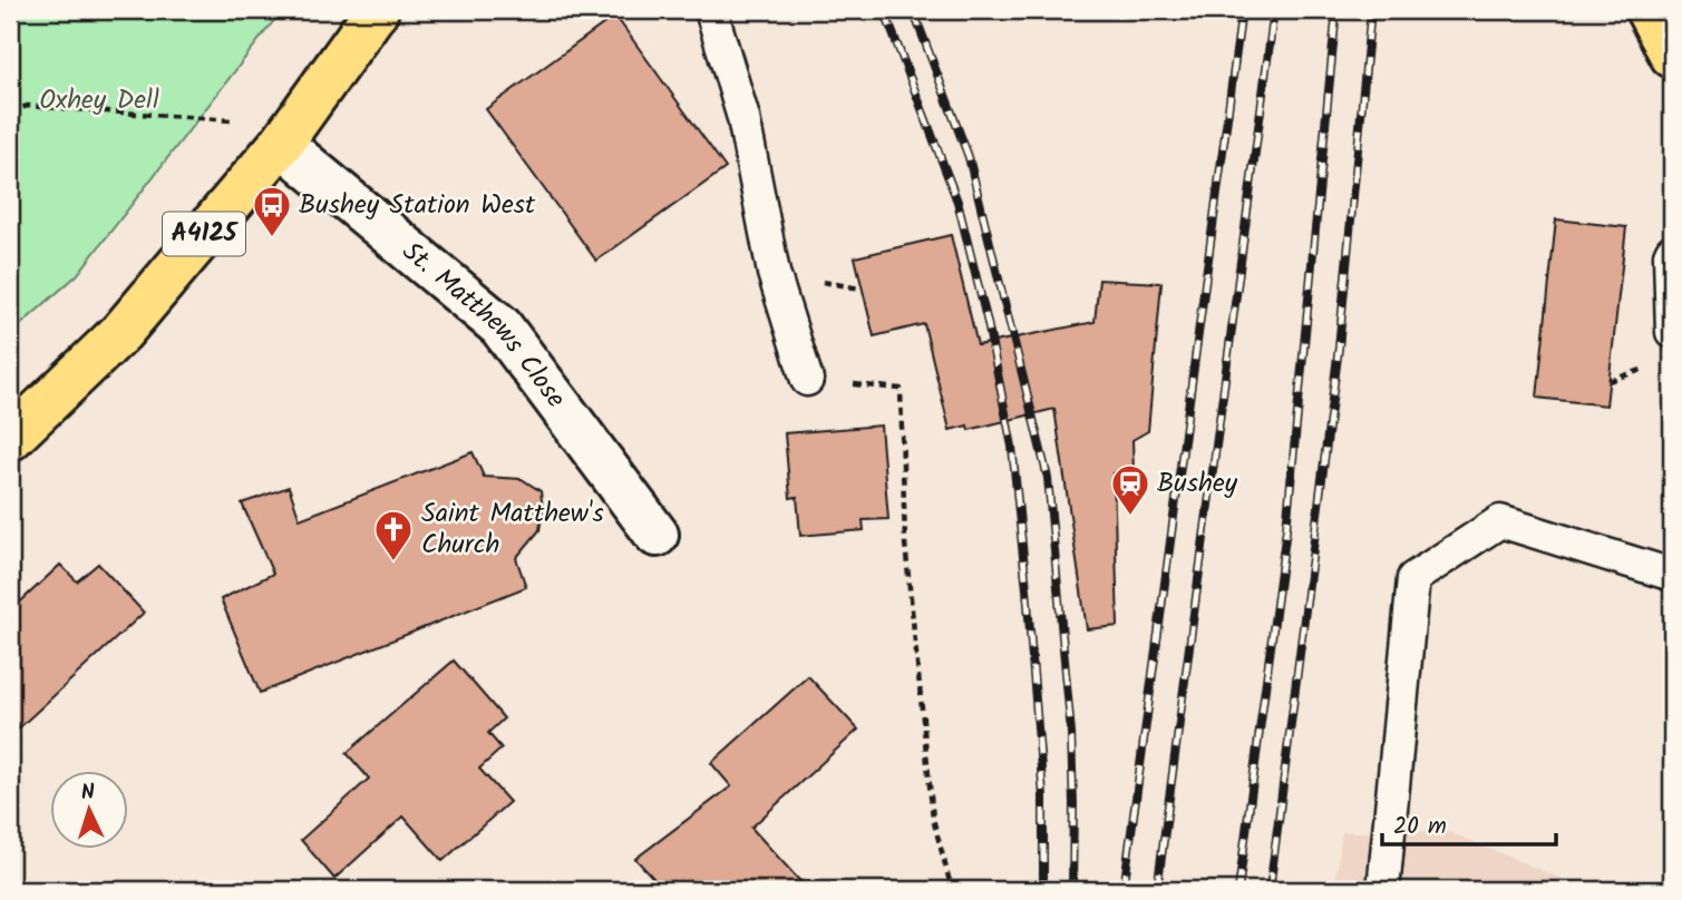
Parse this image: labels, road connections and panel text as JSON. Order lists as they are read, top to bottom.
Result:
{
  "streets": {
    "main road": ["A4125"],
    "street": ["St. Matthews Close"]
  },
  "crossings": [
    ["A4125", "St. Matthews Close"]
  ],
  "parks": ["Oxhey Dell"],
  "places": {
    "bus stop": ["Bushey Station West"],
    "station": ["Bushey"],
    "church": ["Saint Matthew's Church"]
  },
  "scale_bar": "20 m",
  "north": "top"
}
